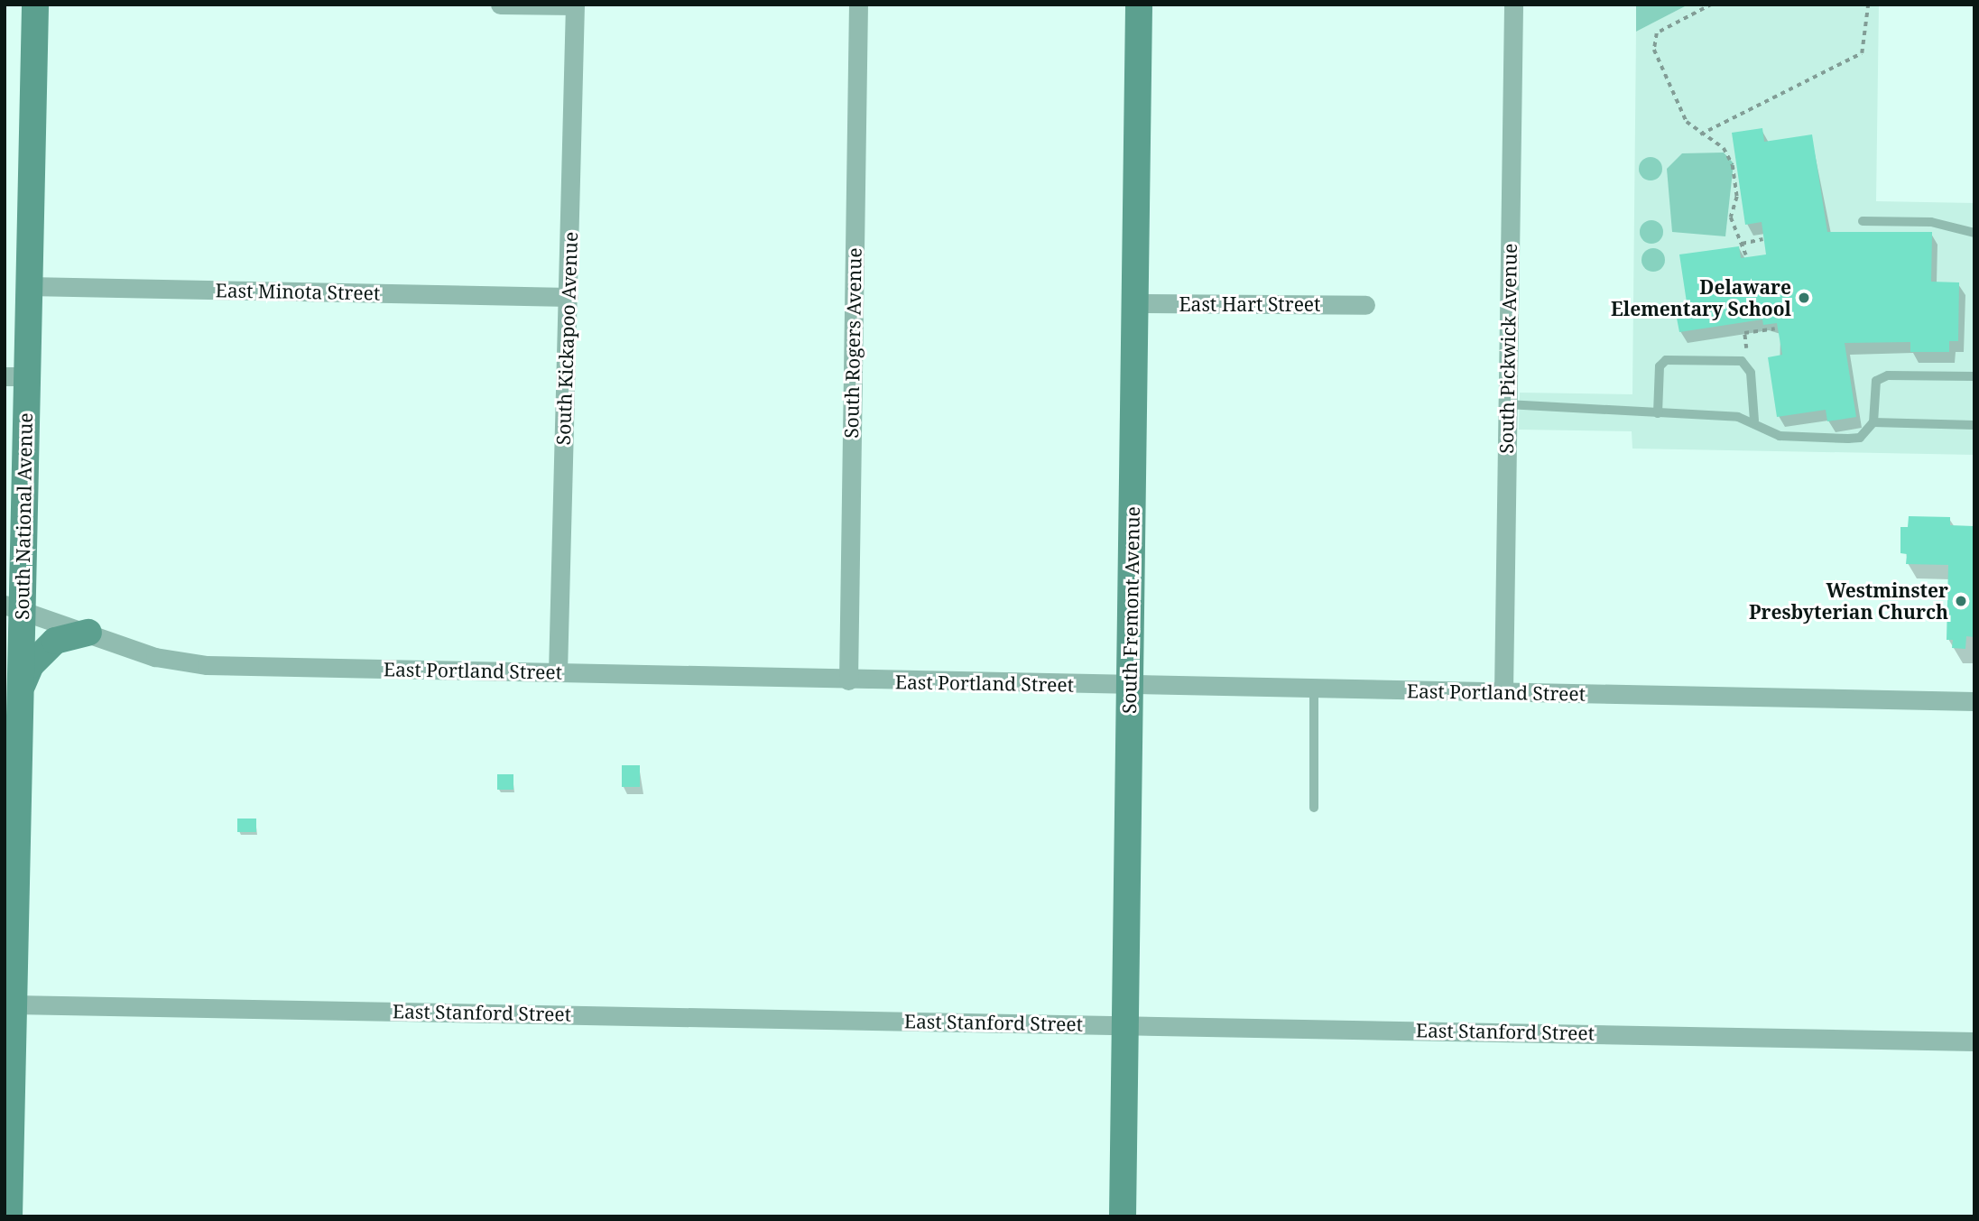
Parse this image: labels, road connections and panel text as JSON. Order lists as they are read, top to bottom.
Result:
{
  "streets": {
    "main road": ["South National Avenue", "South Fremont Avenue"],
    "street": [
      "East Minota Street",
      "East Hart Street",
      "South Kickapoo Avenue",
      "South Rogers Avenue",
      "South Pickwick Avenue",
      "East Portland Street",
      "East Stanford Street"
    ]
  },
  "crossings": [
    ["East Minota Street", "South Kickapoo Avenue"],
    ["East Minota Street", "South National Avenue"],
    ["East Hart Street", "South Fremont Avenue"],
    ["South Kickapoo Avenue", "East Portland Street"],
    ["South Rogers Avenue", "East Portland Street"],
    ["South Pickwick Avenue", "East Portland Street"],
    ["South National Avenue", "East Portland Street"],
    ["South National Avenue", "East Stanford Street"],
    ["South Fremont Avenue", "East Portland Street"],
    ["South Fremont Avenue", "East Stanford Street"]
  ],
  "places": ["Delaware Elementary School", "Westminster Presbyterian Church"]
}
